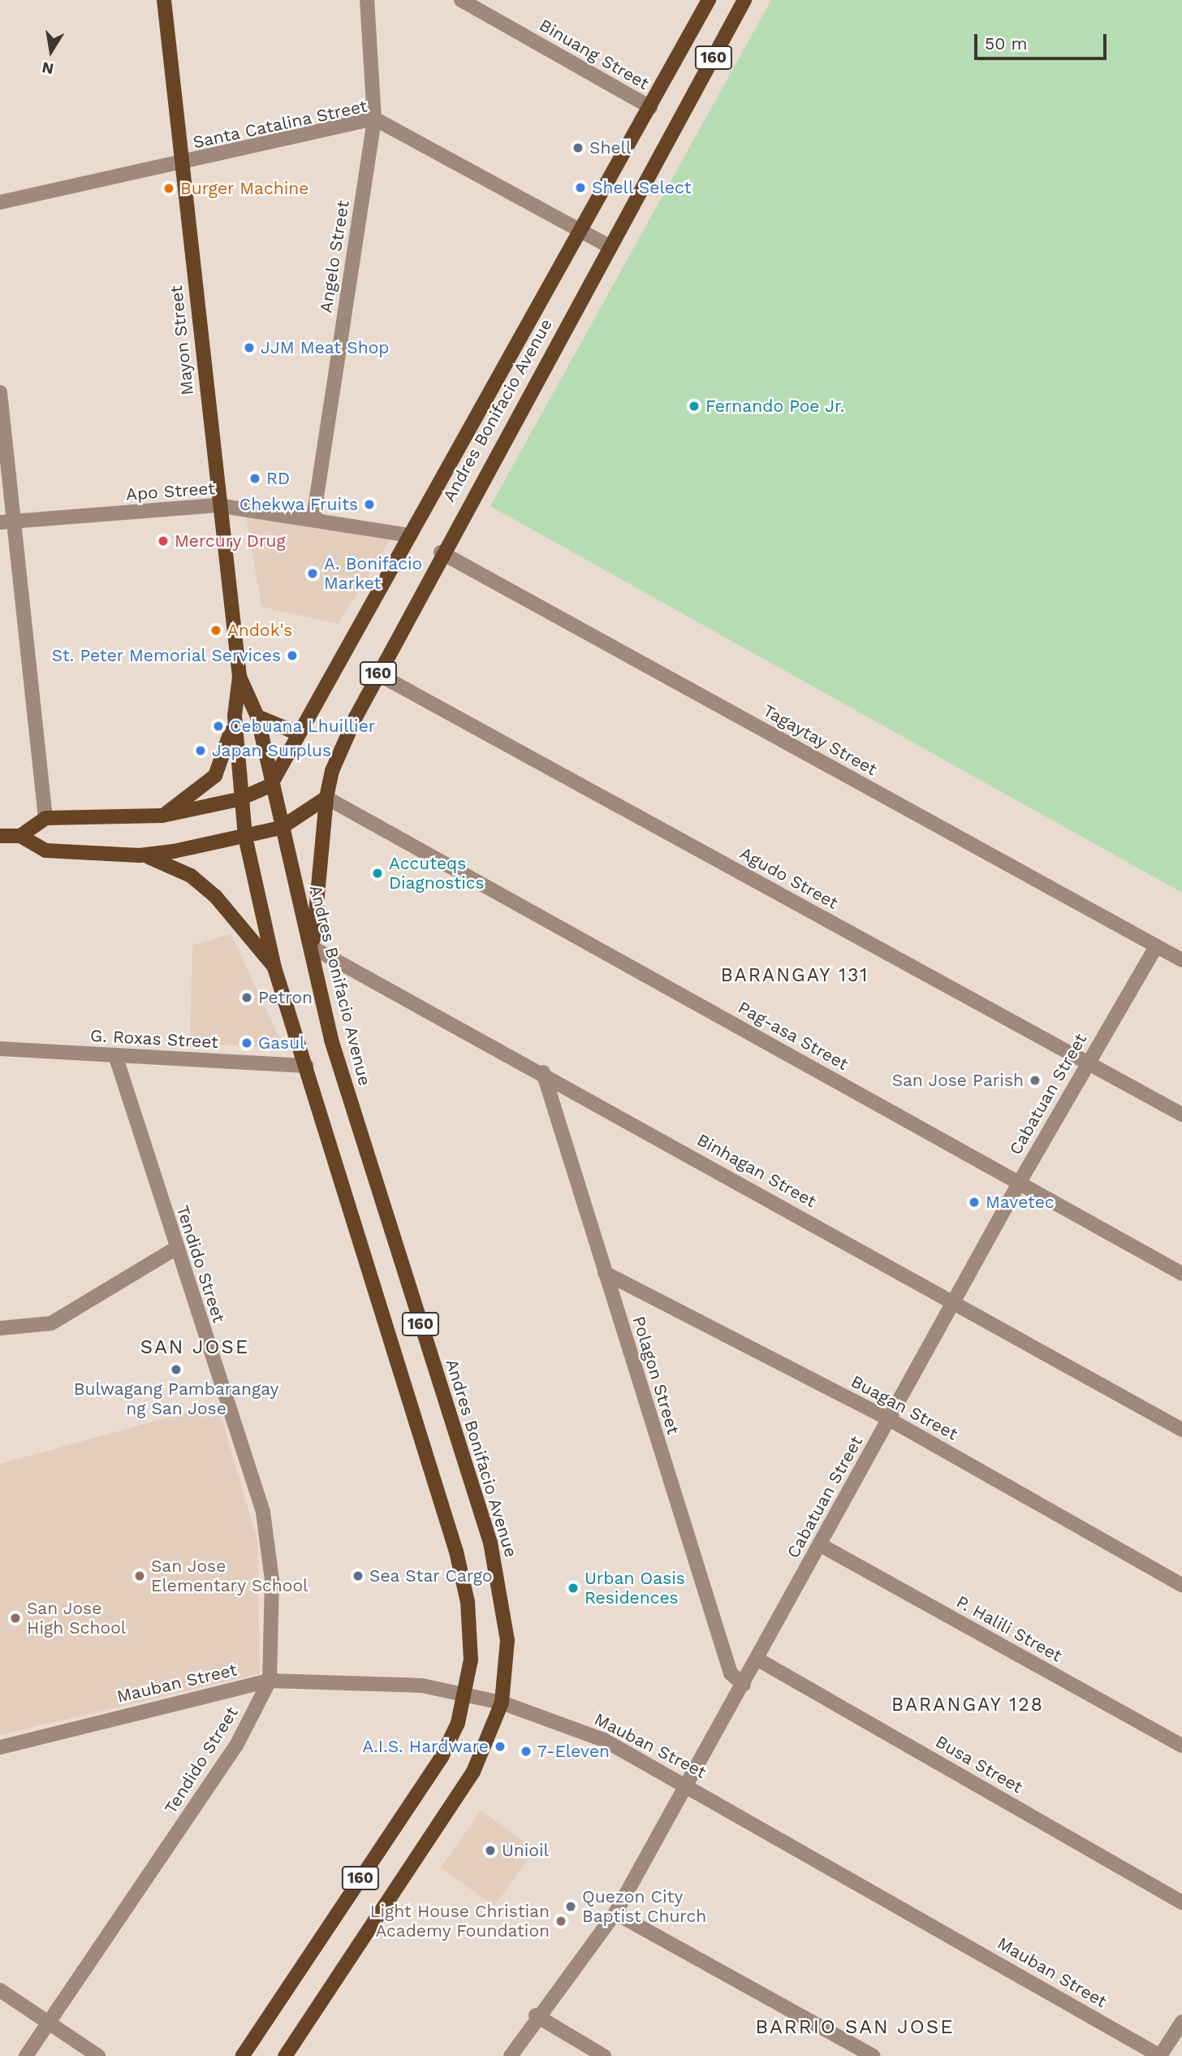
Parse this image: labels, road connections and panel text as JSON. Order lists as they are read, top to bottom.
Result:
{
  "streets": {
    "main road": ["160", "Mayon Street", "Andres Bonifacio Avenue"],
    "street": [
      "Binuang Street",
      "Santa Catalina Street",
      "Angelo Street",
      "Apo Street",
      "Tagaytay Street",
      "Agudo Street",
      "Pag-asa Street",
      "G. Roxas Street",
      "Cabatuan Street",
      "Binhagan Street",
      "Tendido Street",
      "Polagon Street",
      "Buagan Street",
      "P. Halili Street",
      "Mauban Street",
      "Busa Street"
    ]
  },
  "crossings": [
    ["Binuang Street", "Andres Bonifacio Avenue"],
    ["160", "Mayon Street"],
    ["160", "G. Roxas Street"],
    ["160", "Mauban Street"],
    ["Santa Catalina Street", "Angelo Street"],
    ["Santa Catalina Street", "Mayon Street"],
    ["Santa Catalina Street", "Andres Bonifacio Avenue"],
    ["Angelo Street", "Apo Street"],
    ["Mayon Street", "Andres Bonifacio Avenue"],
    ["Mayon Street", "Apo Street"],
    ["Andres Bonifacio Avenue", "Apo Street"],
    ["Andres Bonifacio Avenue", "Tagaytay Street"],
    ["Andres Bonifacio Avenue", "Agudo Street"],
    ["Andres Bonifacio Avenue", "Pag-asa Street"],
    ["Andres Bonifacio Avenue", "Binhagan Street"],
    ["Andres Bonifacio Avenue", "Mauban Street"],
    ["Tagaytay Street", "Cabatuan Street"],
    ["Agudo Street", "Cabatuan Street"],
    ["Pag-asa Street", "Cabatuan Street"],
    ["G. Roxas Street", "Tendido Street"],
    ["Cabatuan Street", "Binhagan Street"],
    ["Cabatuan Street", "Polagon Street"],
    ["Cabatuan Street", "Buagan Street"],
    ["Cabatuan Street", "P. Halili Street"],
    ["Cabatuan Street", "Mauban Street"],
    ["Cabatuan Street", "Busa Street"],
    ["Binhagan Street", "Polagon Street"],
    ["Tendido Street", "Mauban Street"],
    ["Polagon Street", "Buagan Street"]
  ],
  "districts": [
    "BARANGAY 131",
    "SAN JOSE",
    "BARANGAY 128",
    "BARRIO SAN JOSE"
  ],
  "places": [
    "Shell",
    "Shell Select",
    "Burger Machine",
    "JJM Meat Shop",
    "Fernando Poe Jr.",
    "RD",
    "Chekwa Fruits",
    "Mercury Drug",
    "A. Bonifacio Market",
    "Andok's",
    "St. Peter Memorial Services",
    "Cebuana Lhuillier",
    "Japan Surplus",
    "Accuteqs Diagnostics",
    "Petron",
    "Gasul",
    "San Jose Parish",
    "Mavetec",
    "Bulwagang Pambarangay ng San Jose",
    "San Jose Elementary School",
    "Sea Star Cargo",
    "Urban Oasis Residences",
    "San Jose High School",
    "A.I.S. Hardware",
    "7-Eleven",
    "Unioil",
    "Quezon City Baptist Church",
    "Light House Christian Academy Foundation"
  ],
  "scale_bar": "50 m",
  "north": "bottom"
}
